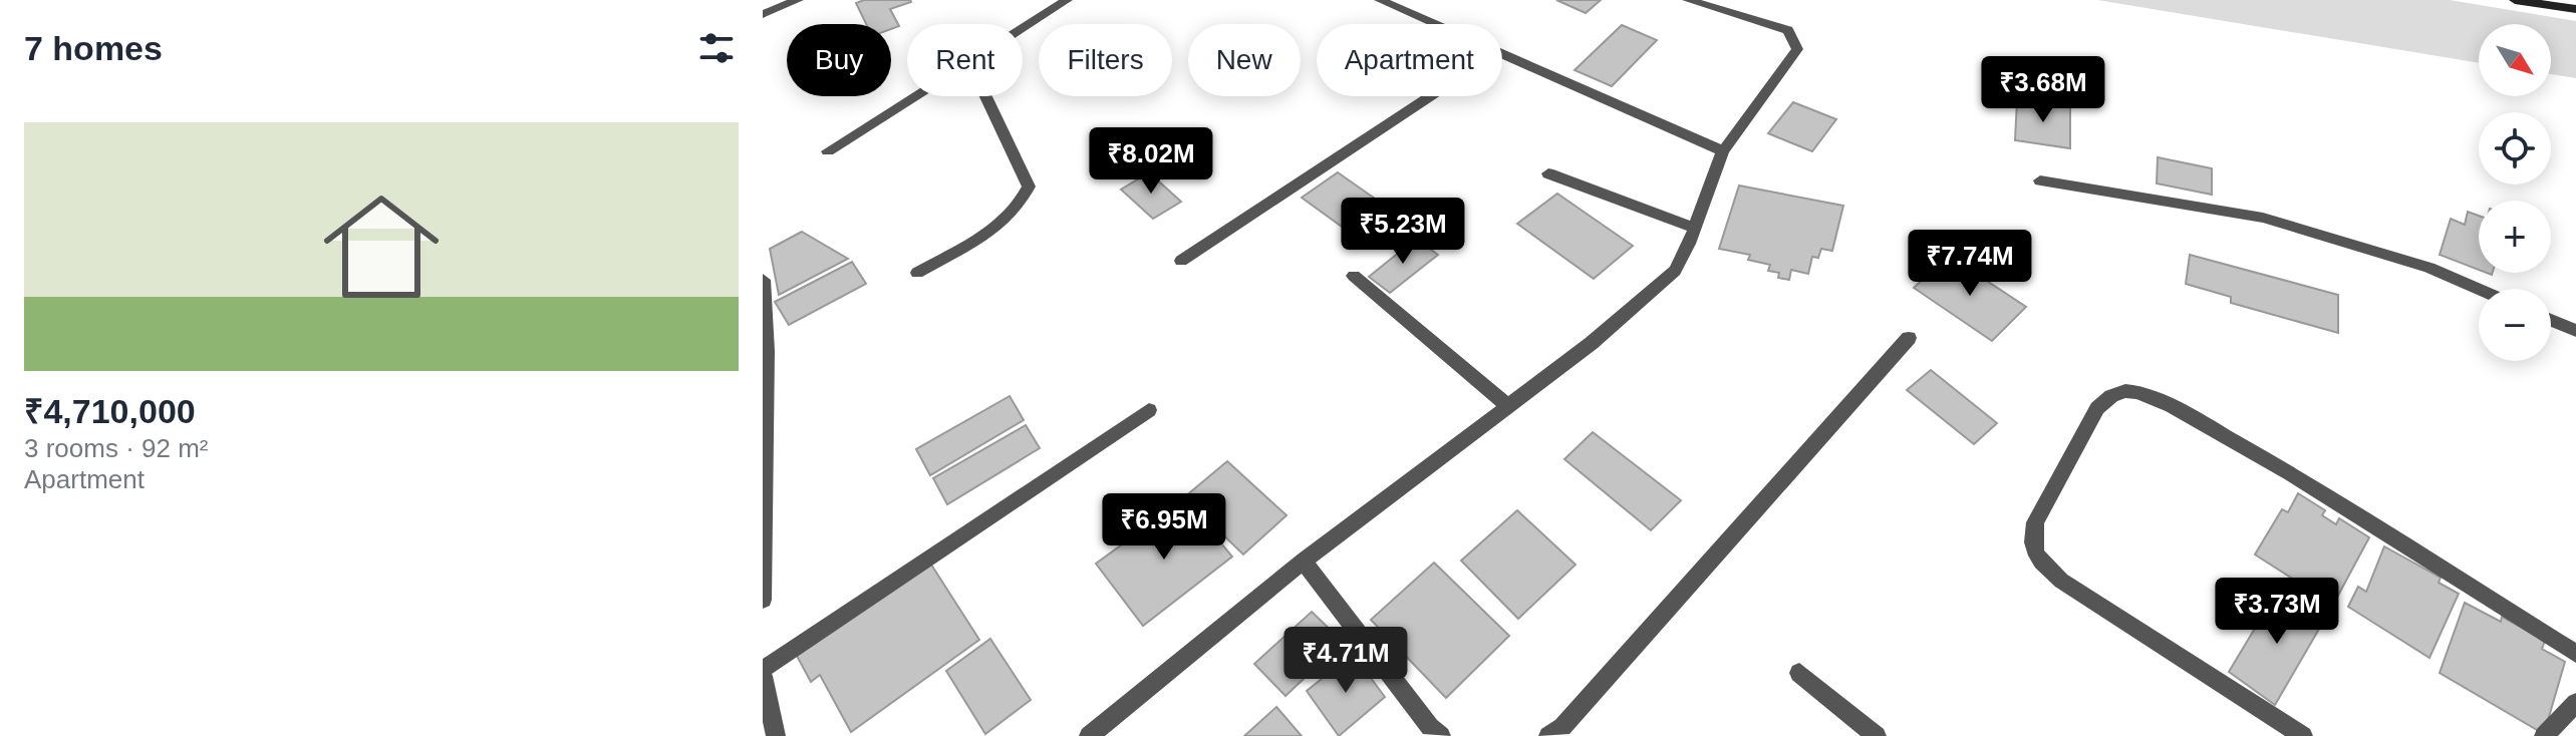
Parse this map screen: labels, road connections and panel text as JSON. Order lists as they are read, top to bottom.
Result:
{
  "north": "bottom right",
  "page": {
    "heading": "7 homes",
    "map_buttons": ["+", "−"],
    "chip": [
      "Buy",
      "Rent",
      "Filters",
      "New",
      "Apartment"
    ],
    "price": [
      "₹3.68M",
      "₹8.02M",
      "₹5.23M",
      "₹7.74M",
      "₹6.95M",
      "₹3.73M",
      "₹4.71M"
    ],
    "list": [
      {
        "name": "₹4,710,000",
        "note": "3 rooms · 92 m² · Apartment"
      }
    ]
  }
}
